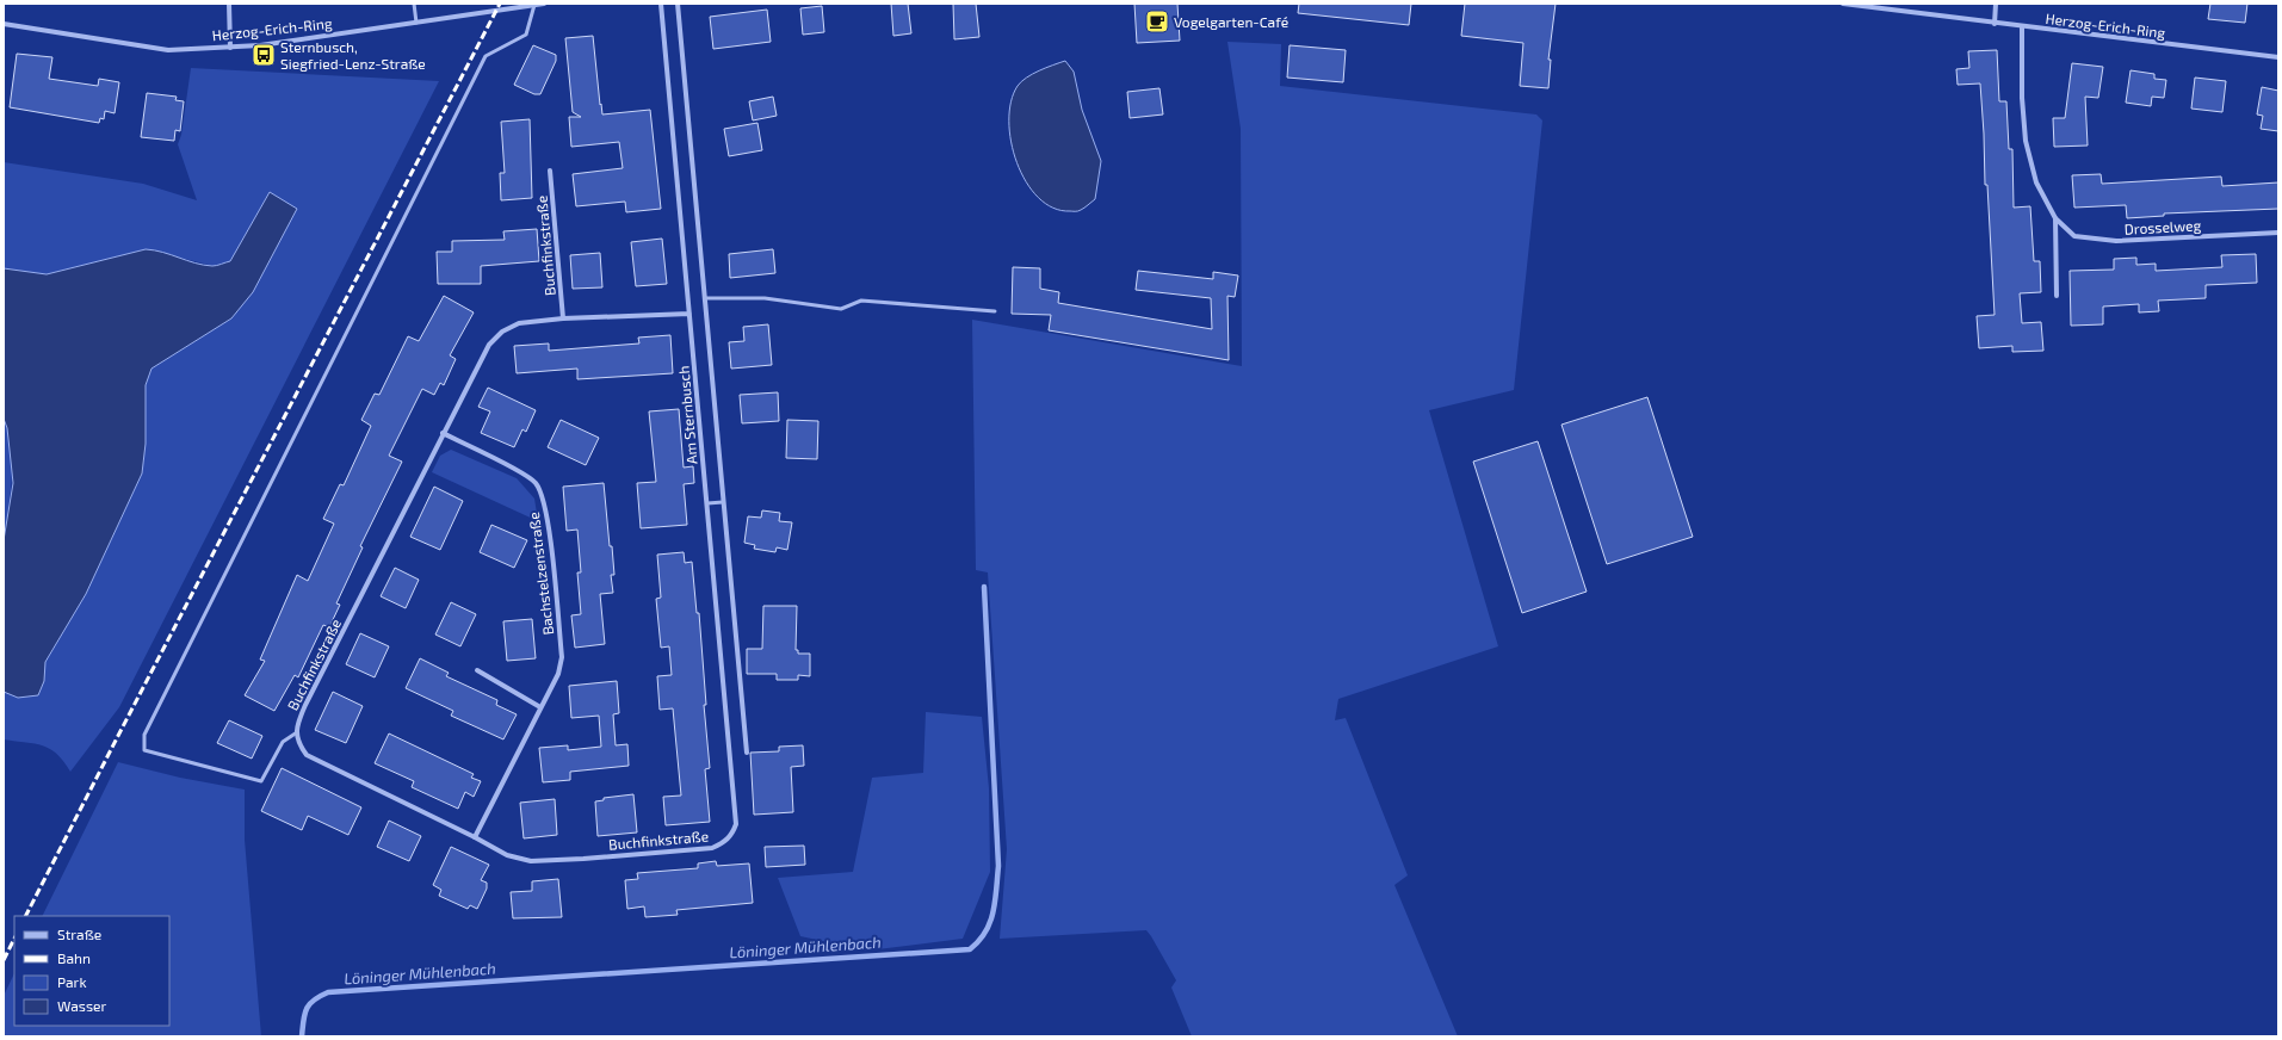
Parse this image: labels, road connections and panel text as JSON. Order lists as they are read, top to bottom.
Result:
{
  "streets": {
    "street": [
      "Herzog-Erich-Ring",
      "Drosselweg",
      "Buchfinkstraße",
      "Am Sternbusch",
      "Bachstelzenstraße"
    ]
  },
  "crossings": [
    ["Herzog-Erich-Ring", "Drosselweg"],
    ["Buchfinkstraße", "Am Sternbusch"],
    ["Buchfinkstraße", "Bachstelzenstraße"]
  ],
  "water": ["Löninger Mühlenbach"],
  "places": {
    "cafe": ["Vogelgarten-Café"],
    "bus stop": ["Sternbusch, Siegfried-Lenz-Straße"]
  },
  "legend": [
    "Straße",
    "Bahn",
    "Park",
    "Wasser"
  ]
}
